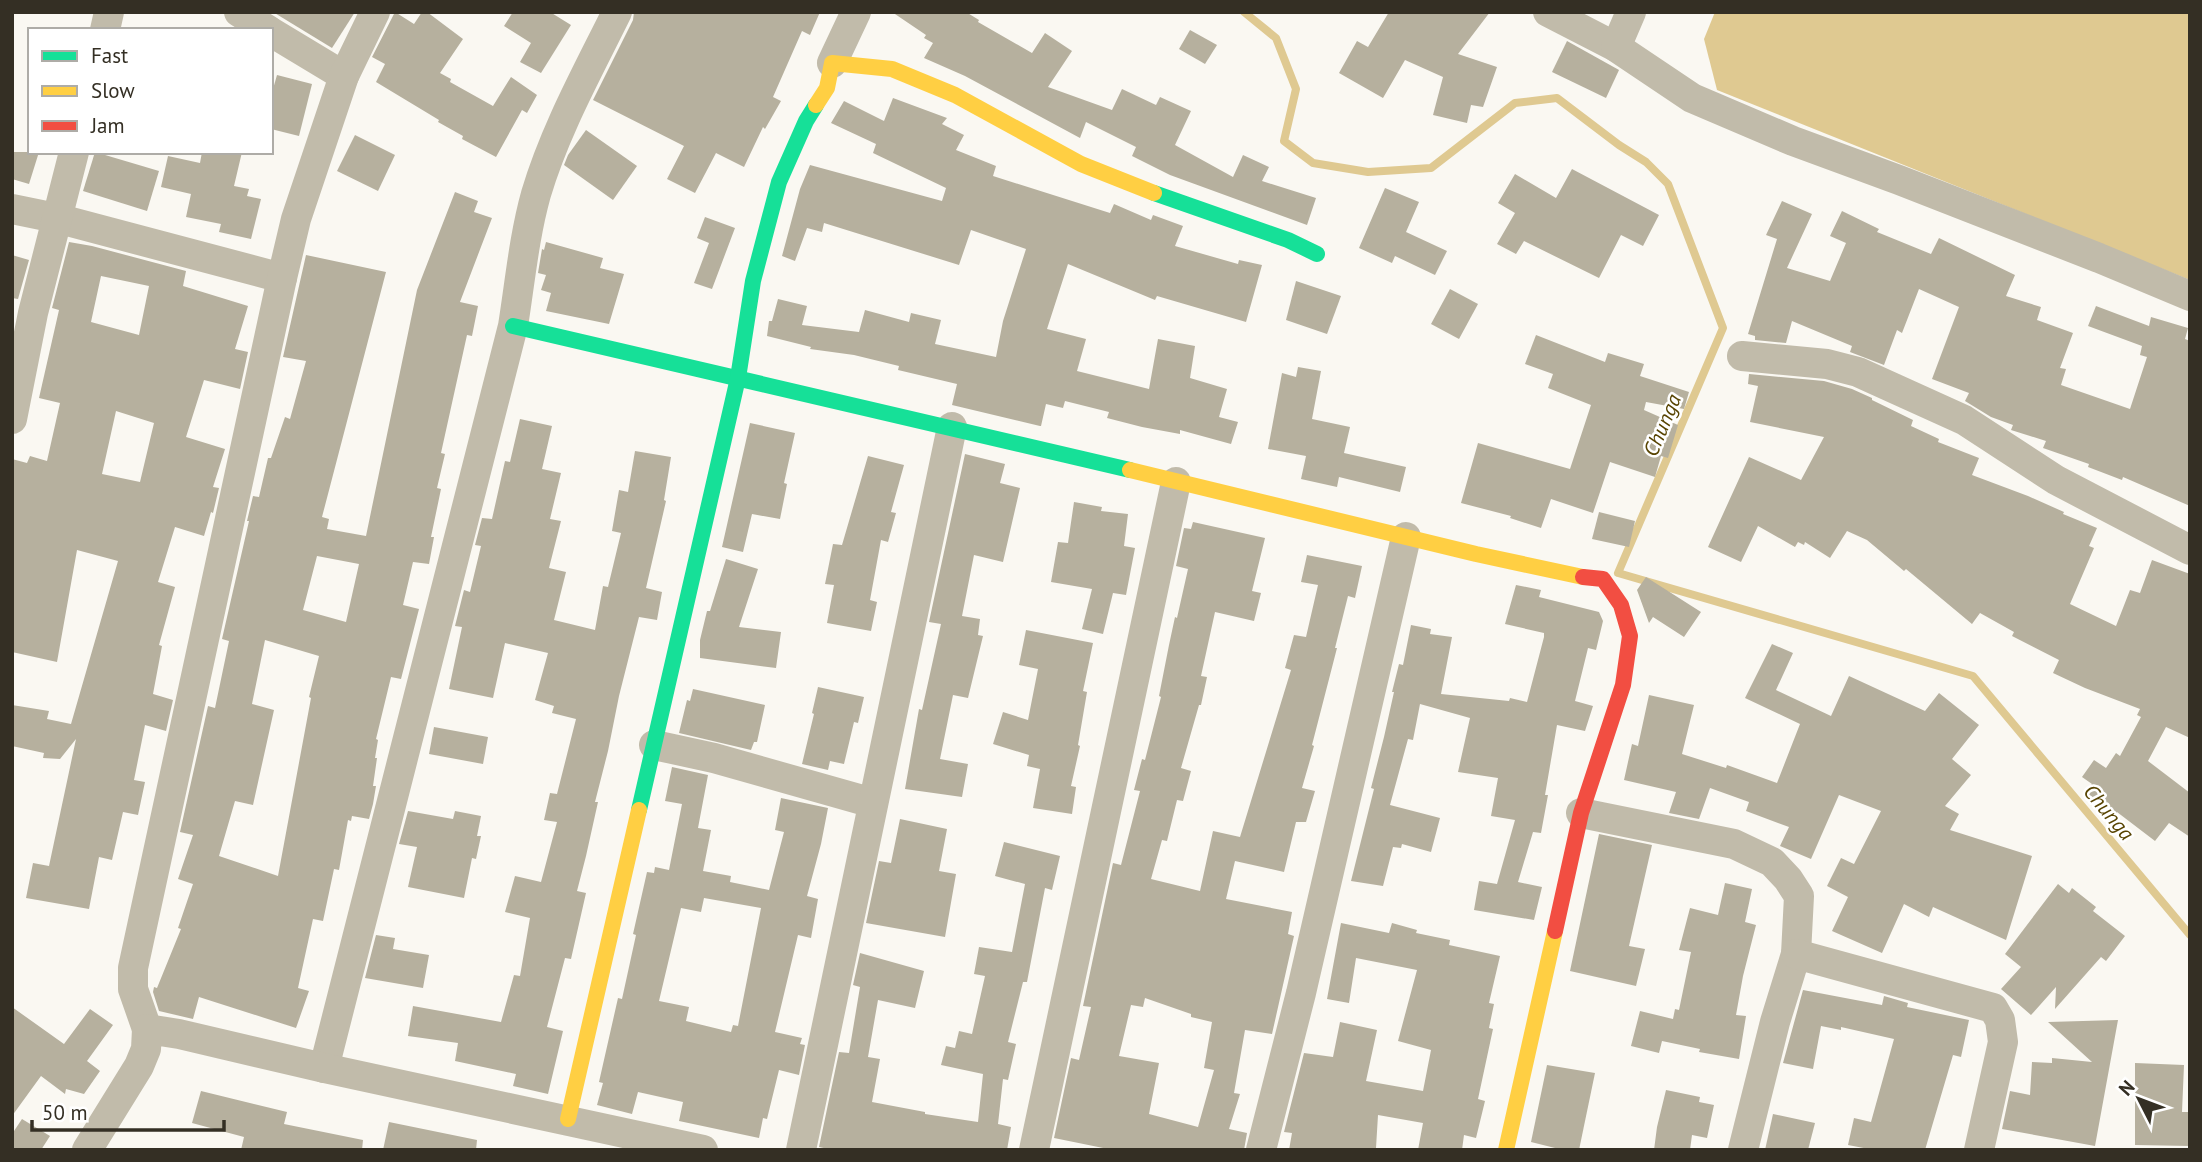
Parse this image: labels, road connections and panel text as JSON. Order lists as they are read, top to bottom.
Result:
{
  "water": ["Chunga"],
  "legend": ["Fast", "Slow", "Jam"],
  "scale_bar": "50 m",
  "north": "top left"
}
